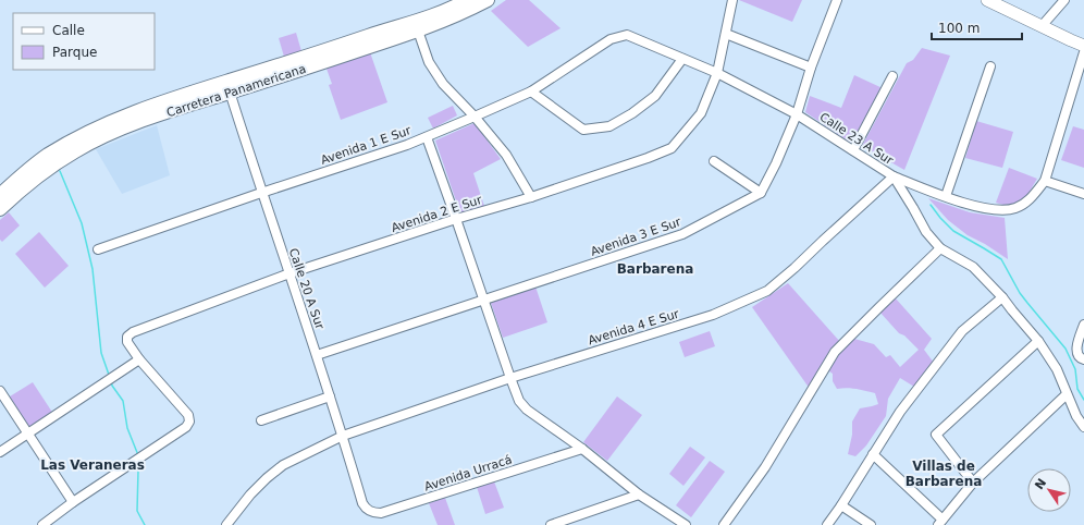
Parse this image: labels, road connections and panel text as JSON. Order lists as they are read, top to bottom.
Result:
{
  "streets": {
    "highway": ["Carretera Panamericana"],
    "street": [
      "Calle 23 A Sur",
      "Avenida 1 E Sur",
      "Avenida 2 E Sur",
      "Avenida 3 E Sur",
      "Calle 20 A Sur",
      "Avenida 4 E Sur",
      "Avenida Urracá"
    ]
  },
  "crossings": [
    ["Carretera Panamericana", "Calle 20 A Sur"],
    ["Calle 23 A Sur", "Avenida 1 E Sur"],
    ["Calle 23 A Sur", "Avenida 2 E Sur"],
    ["Calle 23 A Sur", "Avenida 4 E Sur"],
    ["Avenida 1 E Sur", "Calle 20 A Sur"],
    ["Avenida 2 E Sur", "Calle 20 A Sur"],
    ["Avenida 3 E Sur", "Calle 20 A Sur"],
    ["Calle 20 A Sur", "Avenida 4 E Sur"],
    ["Calle 20 A Sur", "Avenida Urracá"]
  ],
  "districts": ["Barbarena", "Las Veraneras", "Villas de Barbarena"],
  "legend": ["Calle", "Parque"],
  "scale_bar": "100 m",
  "north": "top left"
}
